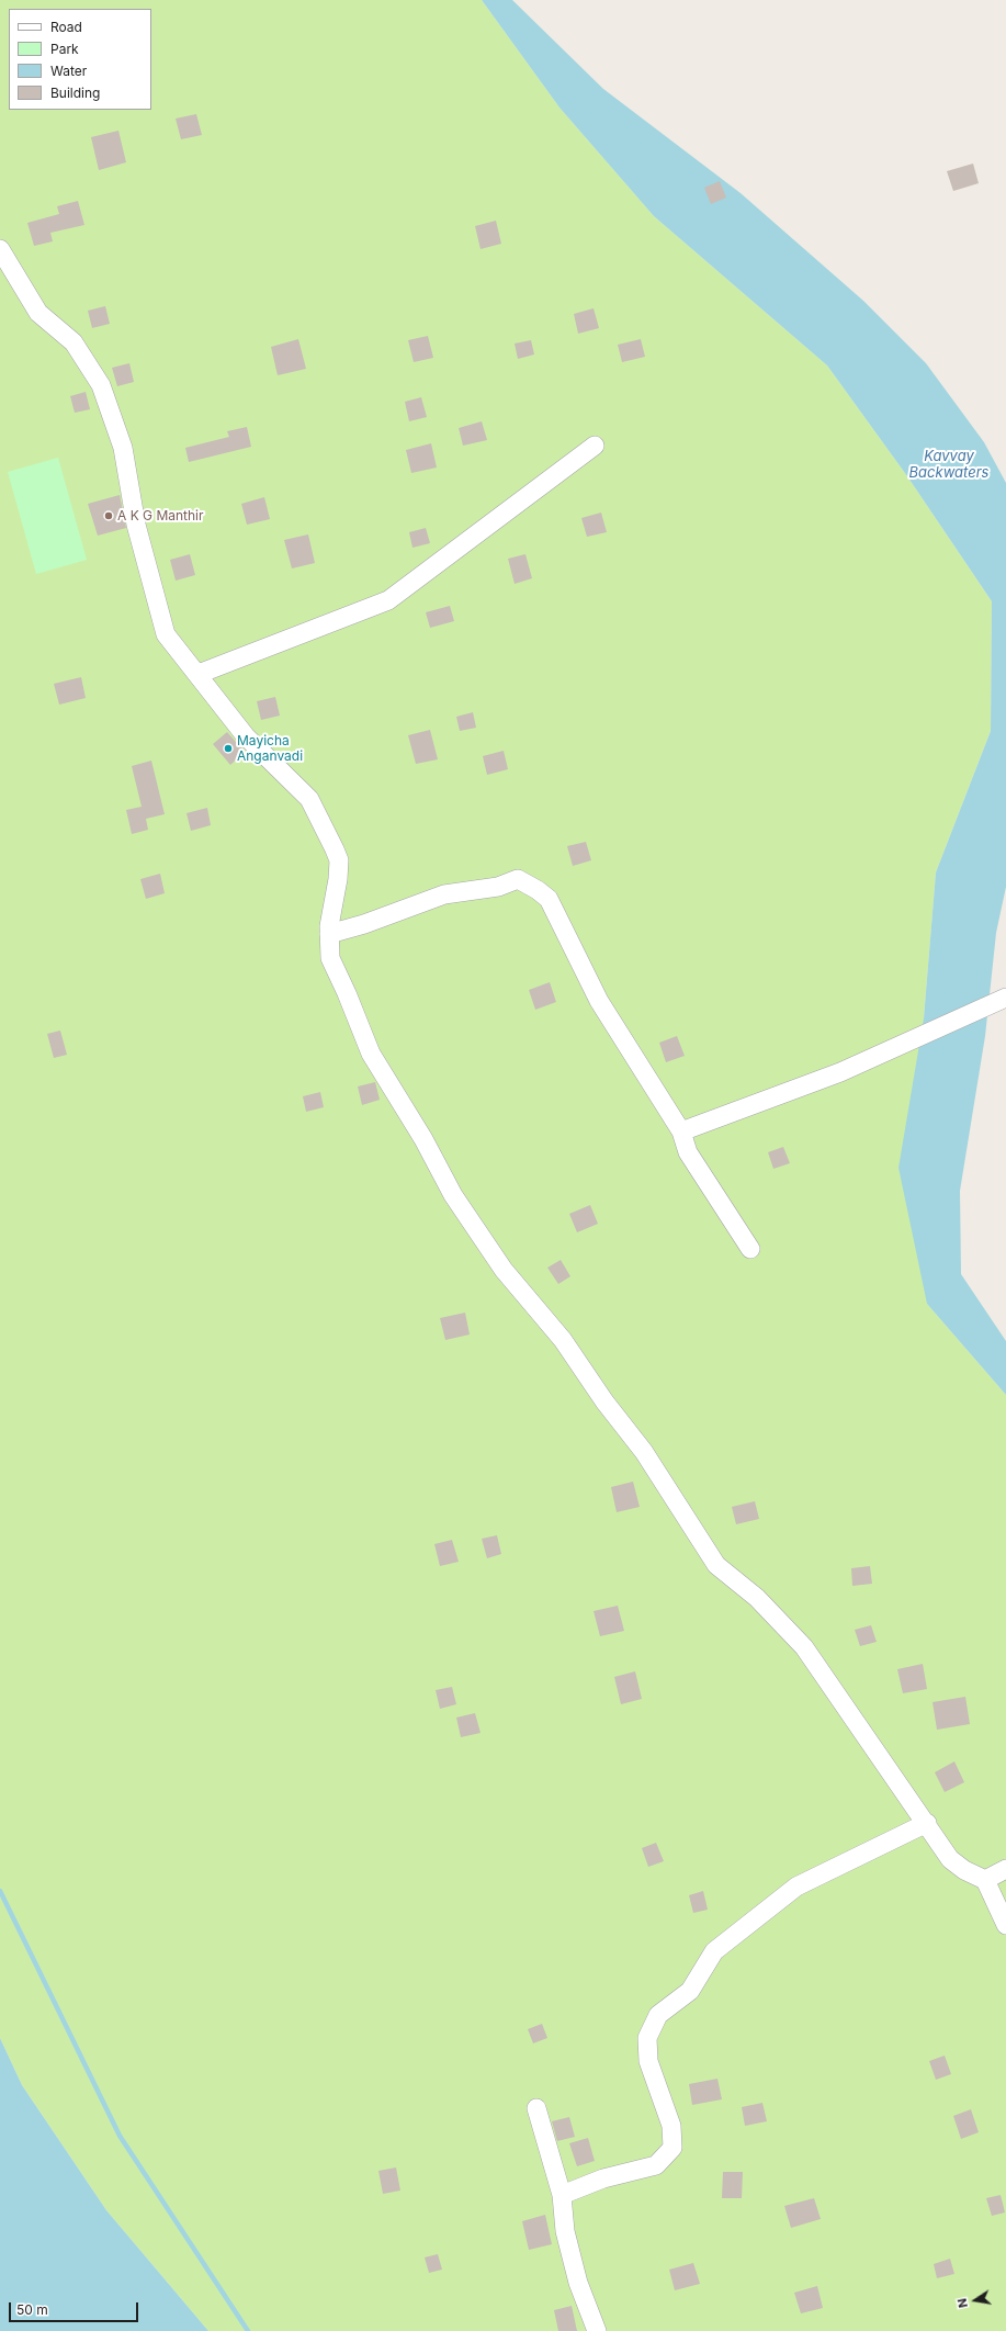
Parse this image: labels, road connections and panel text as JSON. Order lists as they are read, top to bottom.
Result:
{
  "water": ["Kavvay Backwaters"],
  "places": ["A K G Manthir", "Mayicha Anganvadi"],
  "legend": [
    "Road",
    "Park",
    "Water",
    "Building"
  ],
  "scale_bar": "50 m",
  "north": "left"
}
